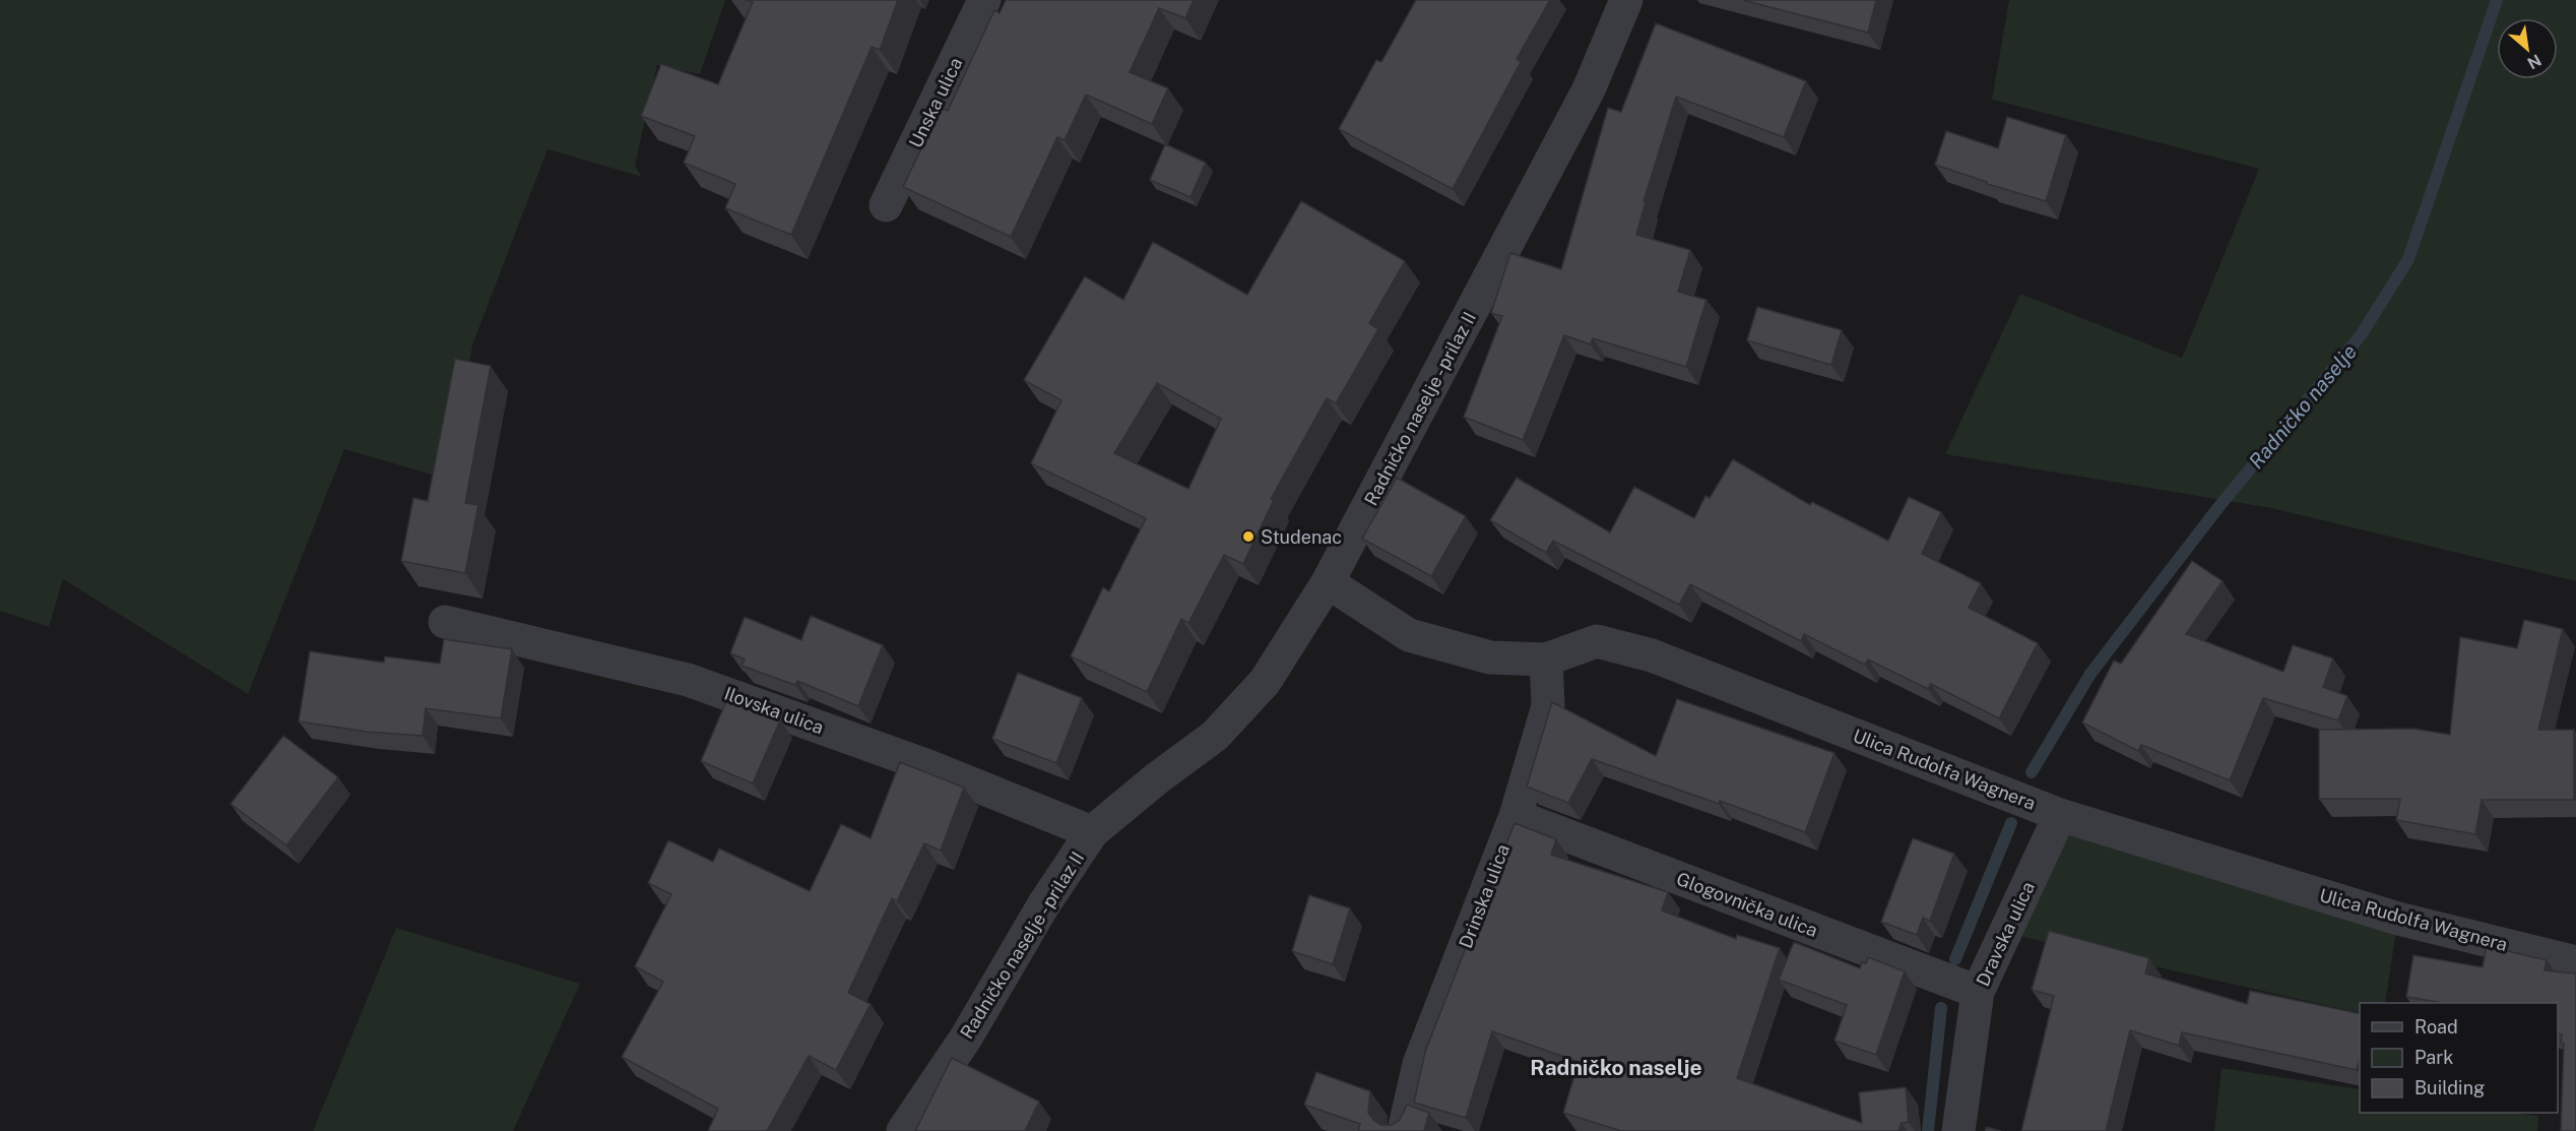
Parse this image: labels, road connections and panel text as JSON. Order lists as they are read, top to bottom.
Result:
{
  "streets": {
    "street": [
      "Unska ulica",
      "Radničko naselje - prilaz II",
      "Ilovska ulica",
      "Ulica Rudolfa Wagnera",
      "Drinska ulica",
      "Glogovnička ulica",
      "Dravska ulica"
    ]
  },
  "crossings": [
    ["Radničko naselje - prilaz II", "Ilovska ulica"],
    ["Radničko naselje - prilaz II", "Ulica Rudolfa Wagnera"],
    ["Ulica Rudolfa Wagnera", "Drinska ulica"],
    ["Ulica Rudolfa Wagnera", "Dravska ulica"],
    ["Drinska ulica", "Glogovnička ulica"],
    ["Glogovnička ulica", "Dravska ulica"]
  ],
  "districts": ["Radničko naselje"],
  "water": ["Radničko naselje"],
  "places": ["Studenac"],
  "legend": ["Road", "Park", "Building"],
  "north": "bottom right"
}
